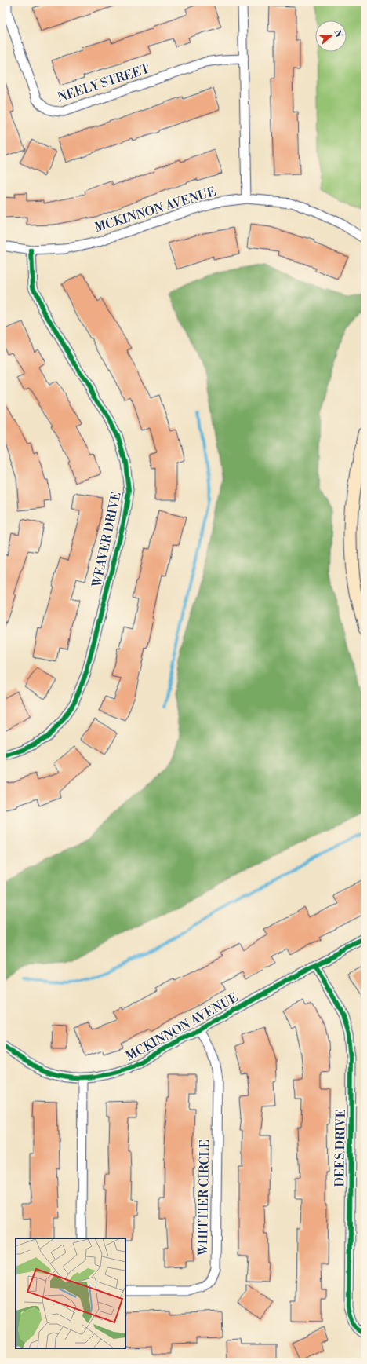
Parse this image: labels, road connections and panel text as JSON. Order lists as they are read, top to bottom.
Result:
{
  "streets": {
    "street": [
      "NEELY STREET",
      "MCKINNON AVENUE",
      "WEAVER DRIVE",
      "DEES DRIVE",
      "WHITTIER CIRCLE"
    ]
  },
  "crossings": [
    ["MCKINNON AVENUE", "WEAVER DRIVE"],
    ["MCKINNON AVENUE", "DEES DRIVE"],
    ["MCKINNON AVENUE", "WHITTIER CIRCLE"]
  ],
  "north": "right"
}
